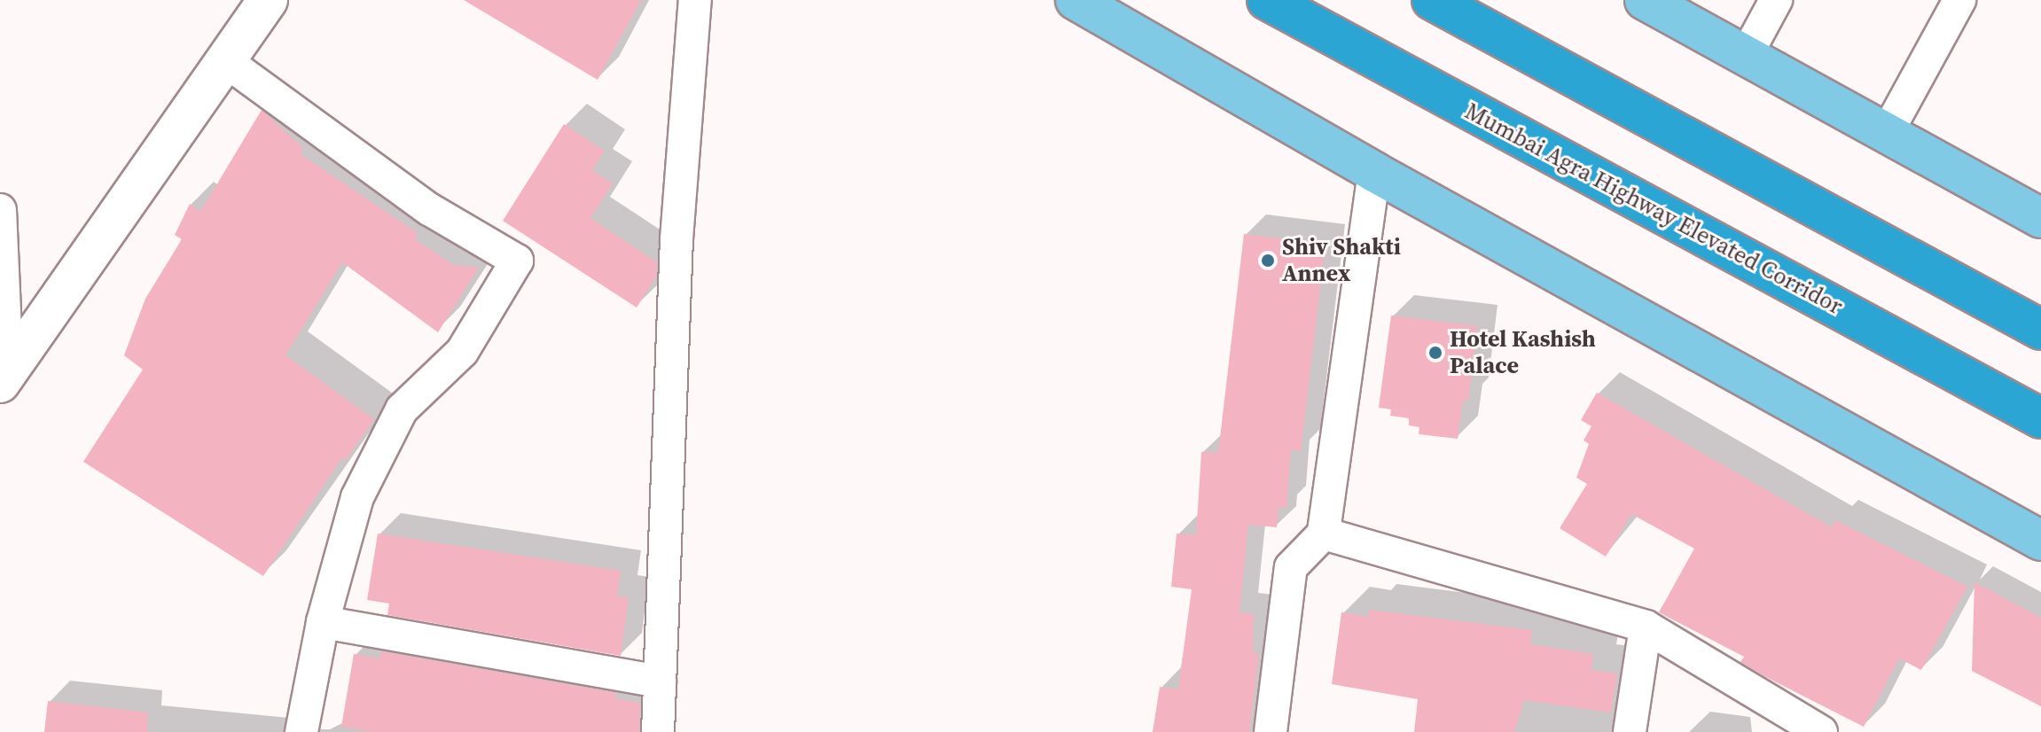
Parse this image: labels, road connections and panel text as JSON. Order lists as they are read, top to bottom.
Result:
{
  "streets": {
    "highway": ["Mumbai Agra Highway Elevated Corridor"]
  },
  "places": ["Shiv Shakti Annex", "Hotel Kashish Palace"]
}
